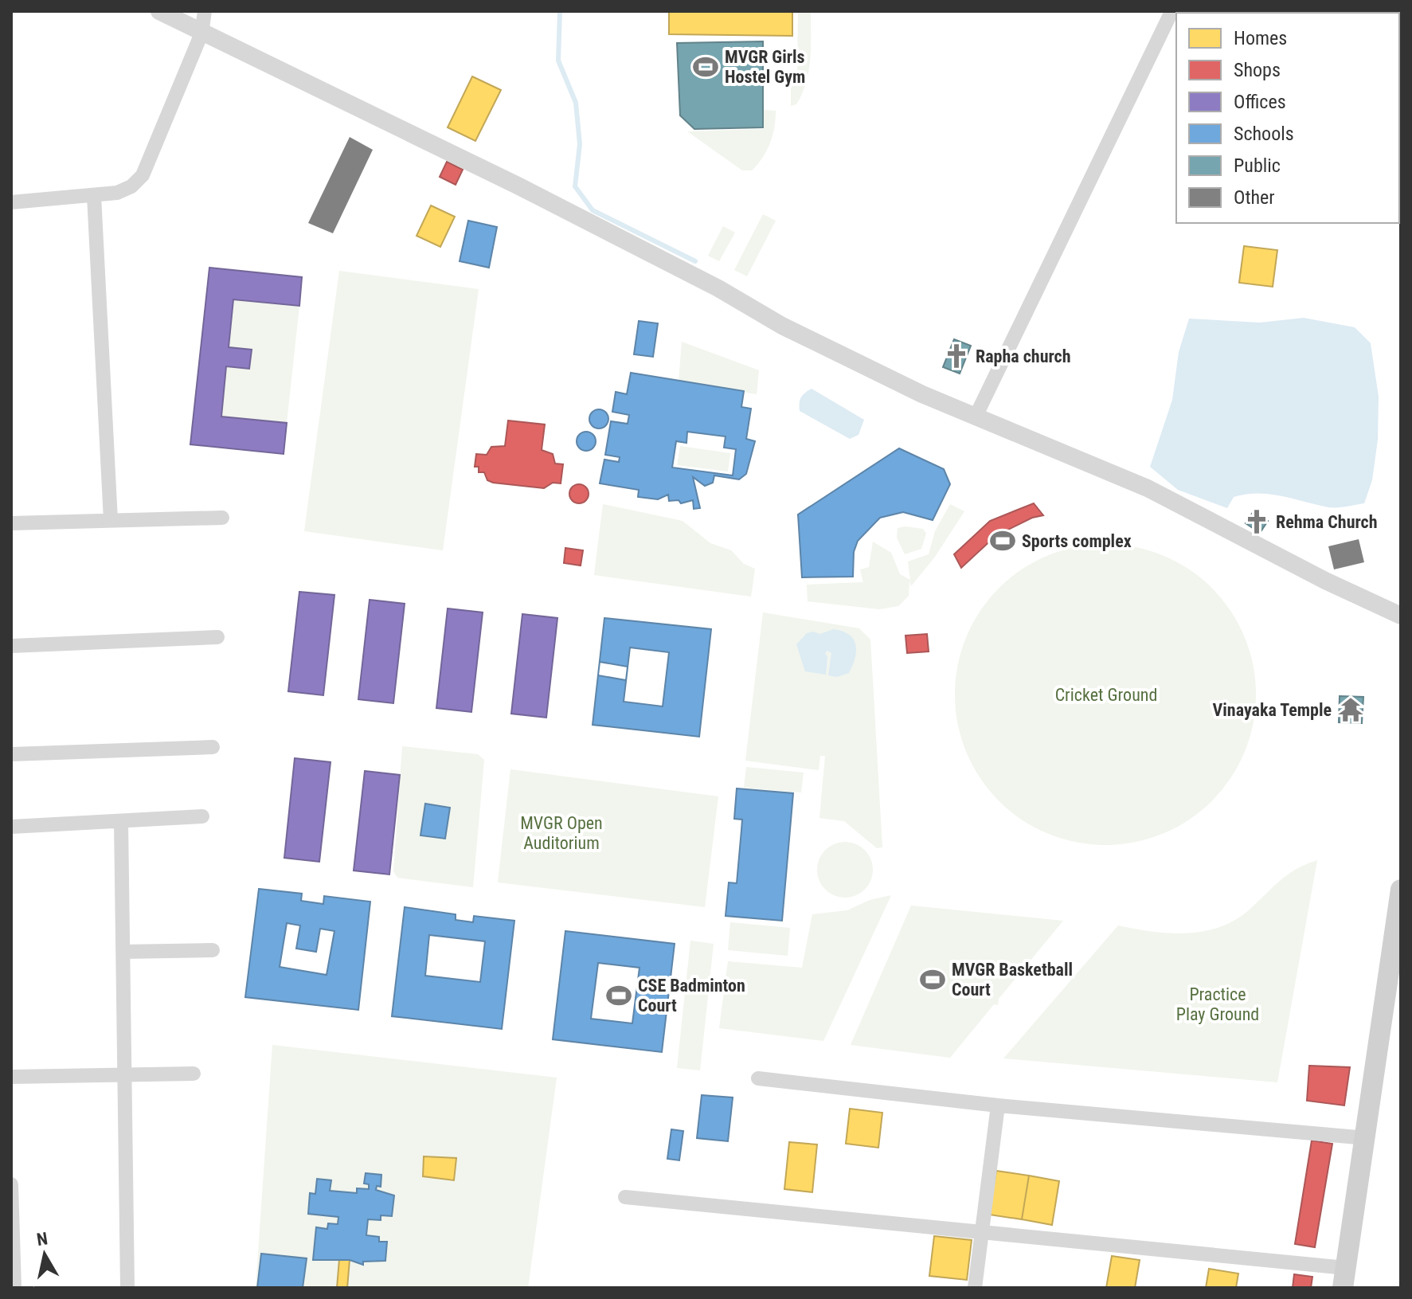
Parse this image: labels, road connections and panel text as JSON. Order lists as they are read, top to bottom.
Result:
{
  "parks": ["Cricket Ground", "MVGR Open Auditorium", "Practice Play Ground"],
  "places": {
    "sports": [
      "MVGR Girls Hostel Gym",
      "Sports complex",
      "MVGR Basketball Court",
      "CSE Badminton Court"
    ],
    "church": ["Rapha church", "Rehma Church"],
    "temple": ["Vinayaka Temple"]
  },
  "legend": [
    "Homes",
    "Shops",
    "Offices",
    "Schools",
    "Public",
    "Other"
  ],
  "north": "top"
}
